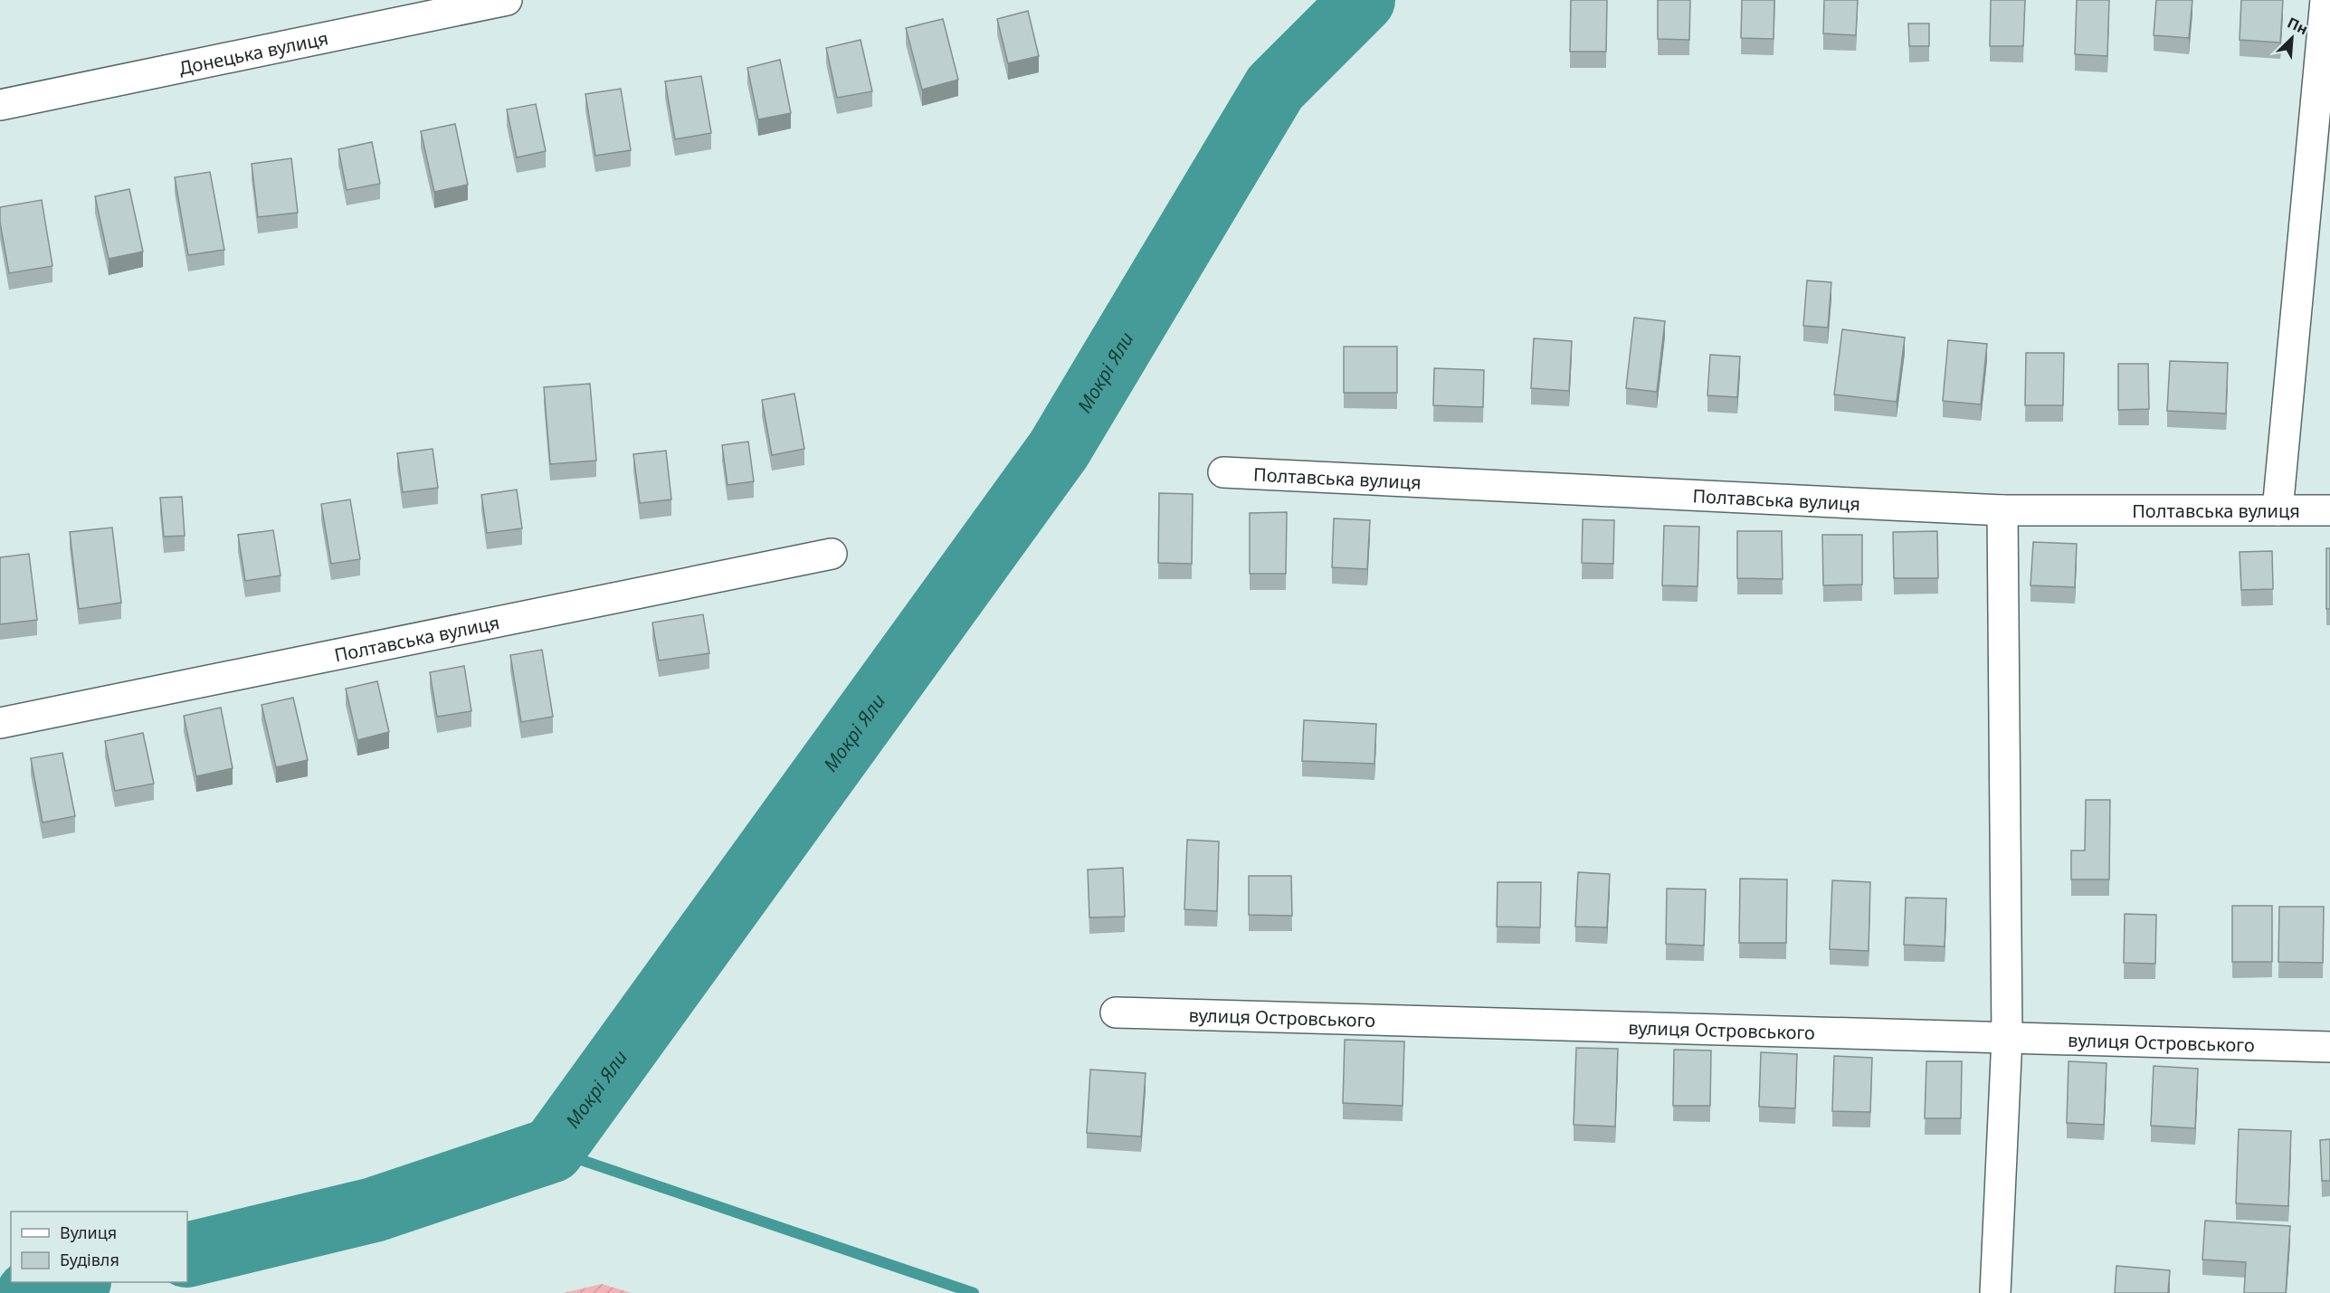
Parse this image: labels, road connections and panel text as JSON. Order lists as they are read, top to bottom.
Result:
{
  "streets": {
    "street": ["Донецька вулиця", "Полтавська вулиця", "вулиця Островського"]
  },
  "water": ["Мокрі Яли"],
  "legend": ["Вулиця", "Будівля"],
  "north": "top right"
}
